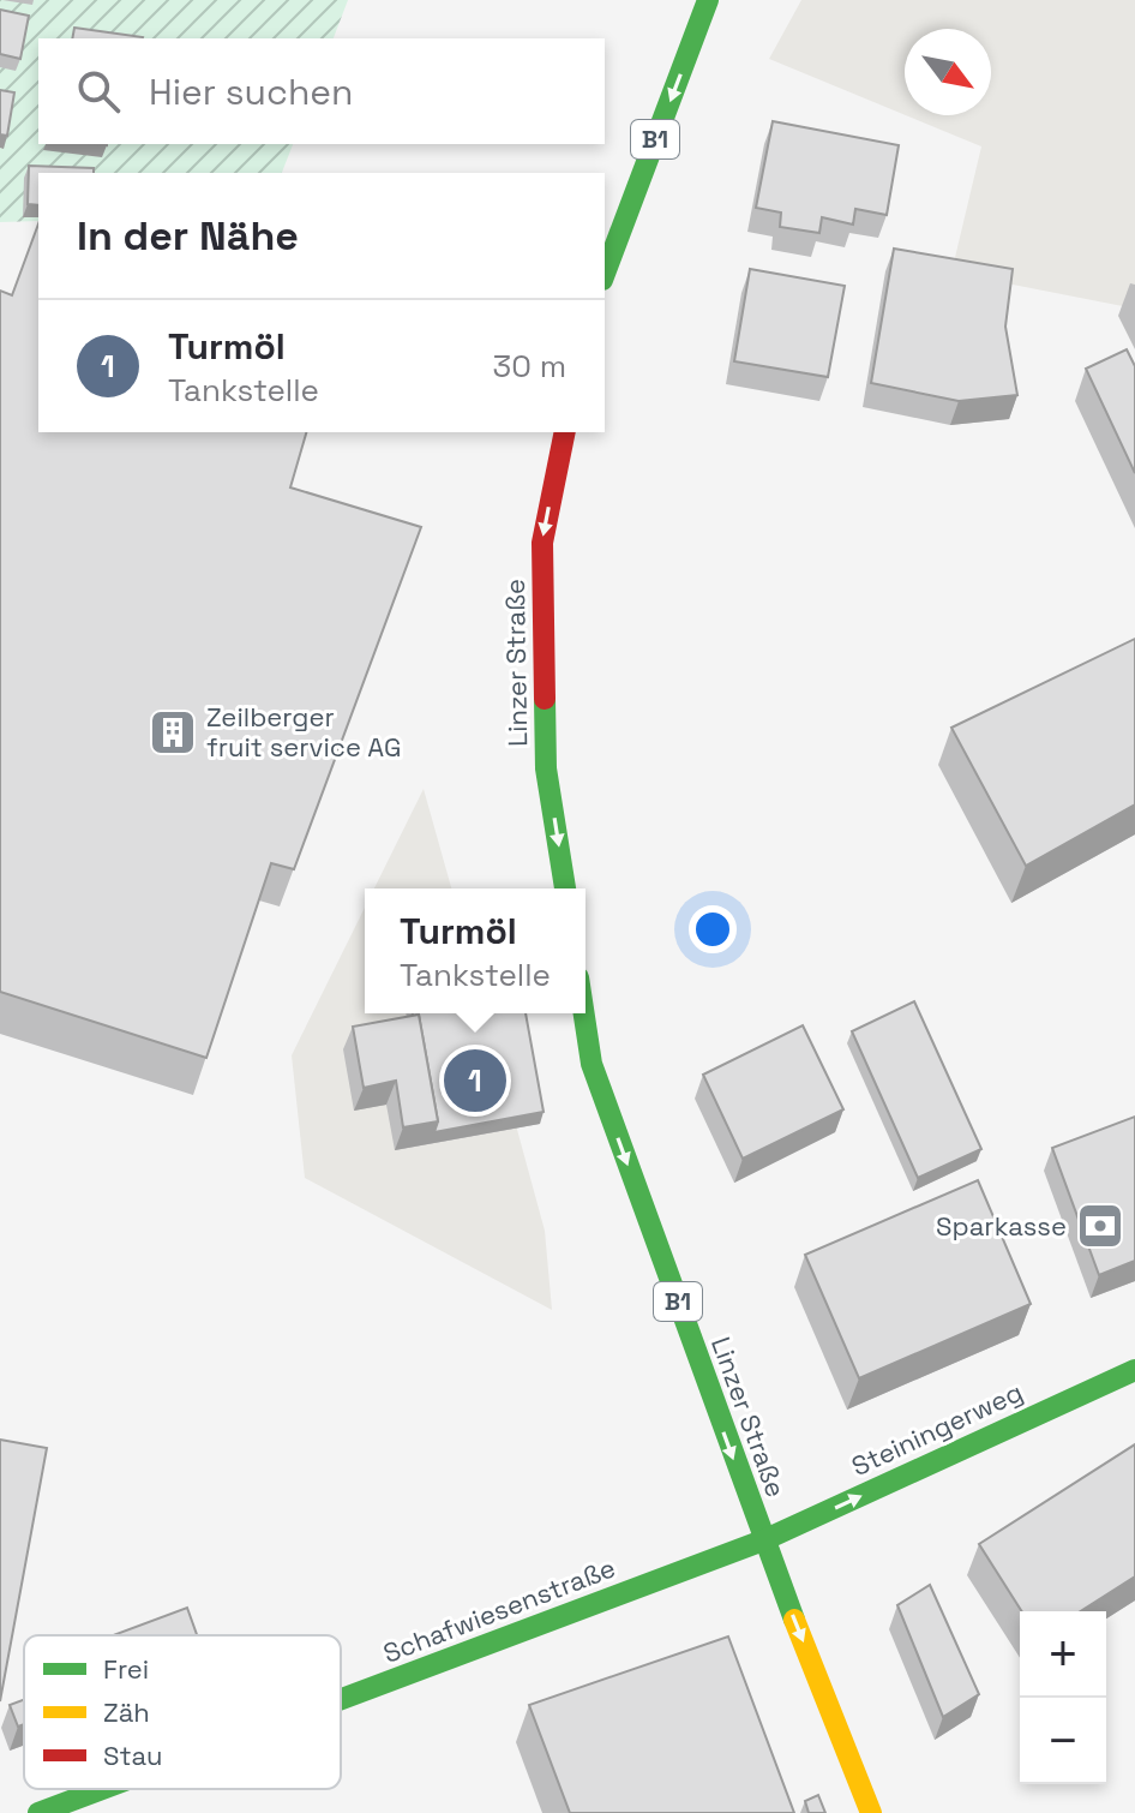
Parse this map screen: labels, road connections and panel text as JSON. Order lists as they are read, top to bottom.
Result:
{
  "streets": {
    "main road": [
      "B1",
      "Linzer Straße",
      "Steiningerweg",
      "Schafwiesenstraße"
    ]
  },
  "crossings": [
    ["Linzer Straße", "Steiningerweg"],
    ["Linzer Straße", "Schafwiesenstraße"],
    ["Steiningerweg", "Schafwiesenstraße"]
  ],
  "one_way": ["Linzer Straße", "Steiningerweg"],
  "places": {
    "building": ["Zeilberger fruit service AG"],
    "bank": ["Sparkasse"]
  },
  "legend": ["Frei", "Zäh", "Stau"],
  "north": "bottom right",
  "page": {
    "search": "Hier suchen",
    "heading": "In der Nähe",
    "list": [
      {
        "mark": "1",
        "name": "Turmöl",
        "note": "Tankstelle",
        "value": "30 m"
      }
    ],
    "popup": ["Turmöl", "Tankstelle"],
    "pins": "1",
    "map_buttons": ["+", "−"]
  }
}
